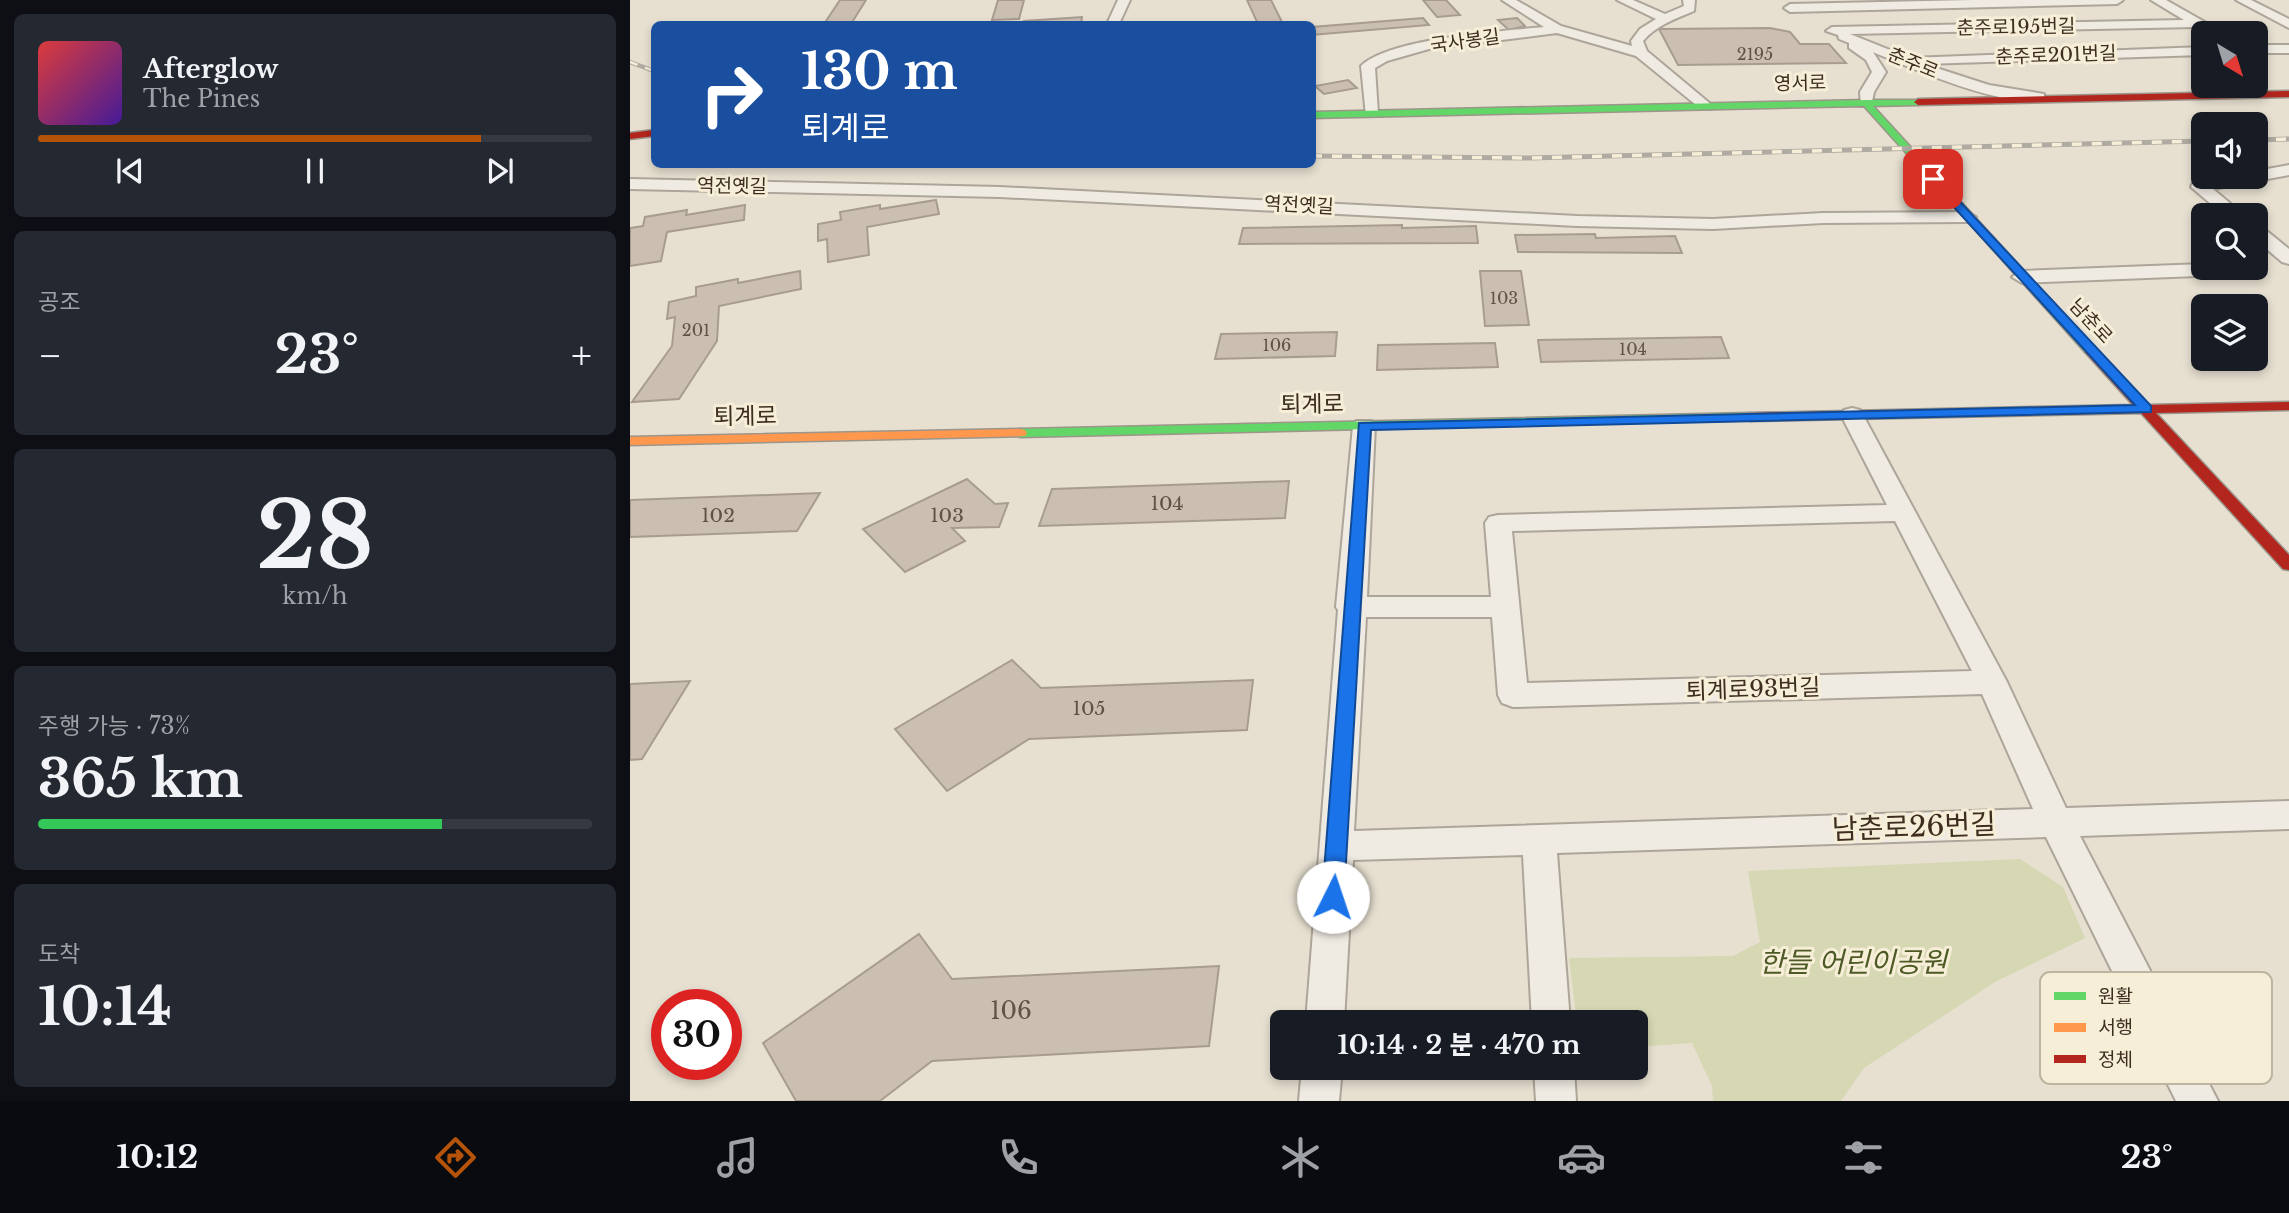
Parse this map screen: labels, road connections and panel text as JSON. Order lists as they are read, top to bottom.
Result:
{
  "streets": {
    "street": [
      "춘주로195번길",
      "국사봉길",
      "춘주로201번길",
      "춘주로",
      "영서로",
      "역전옛길",
      "남춘로",
      "퇴계로",
      "퇴계로93번길",
      "남춘로26번길"
    ]
  },
  "crossings": [
    ["춘주로195번길", "춘주로"],
    ["국사봉길", "영서로"],
    ["춘주로201번길", "춘주로"],
    ["춘주로", "영서로"],
    ["영서로", "남춘로"],
    ["역전옛길", "남춘로"],
    ["남춘로", "퇴계로"]
  ],
  "parks": ["한들 어린이공원"],
  "house_numbers": [
    "2195",
    "103",
    "201",
    "106",
    "104",
    "104",
    "102",
    "103",
    "105",
    "106"
  ],
  "legend": ["원활", "서행", "정체"],
  "north": "bottom right",
  "page": {
    "turn": ["130 m", "퇴계로"],
    "song": ["Afterglow", "The Pines"],
    "tile": [
      "공조",
      ["28", "km/h"],
      ["주행 가능 · 73%", "365 km"],
      ["도착", "10:14"]
    ],
    "heat": ["−", "23°", "+"],
    "limit": "30",
    "trip": "10:14 · 2 분 · 470 m",
    "tabs": ["10:12", "23°"]
  }
}
